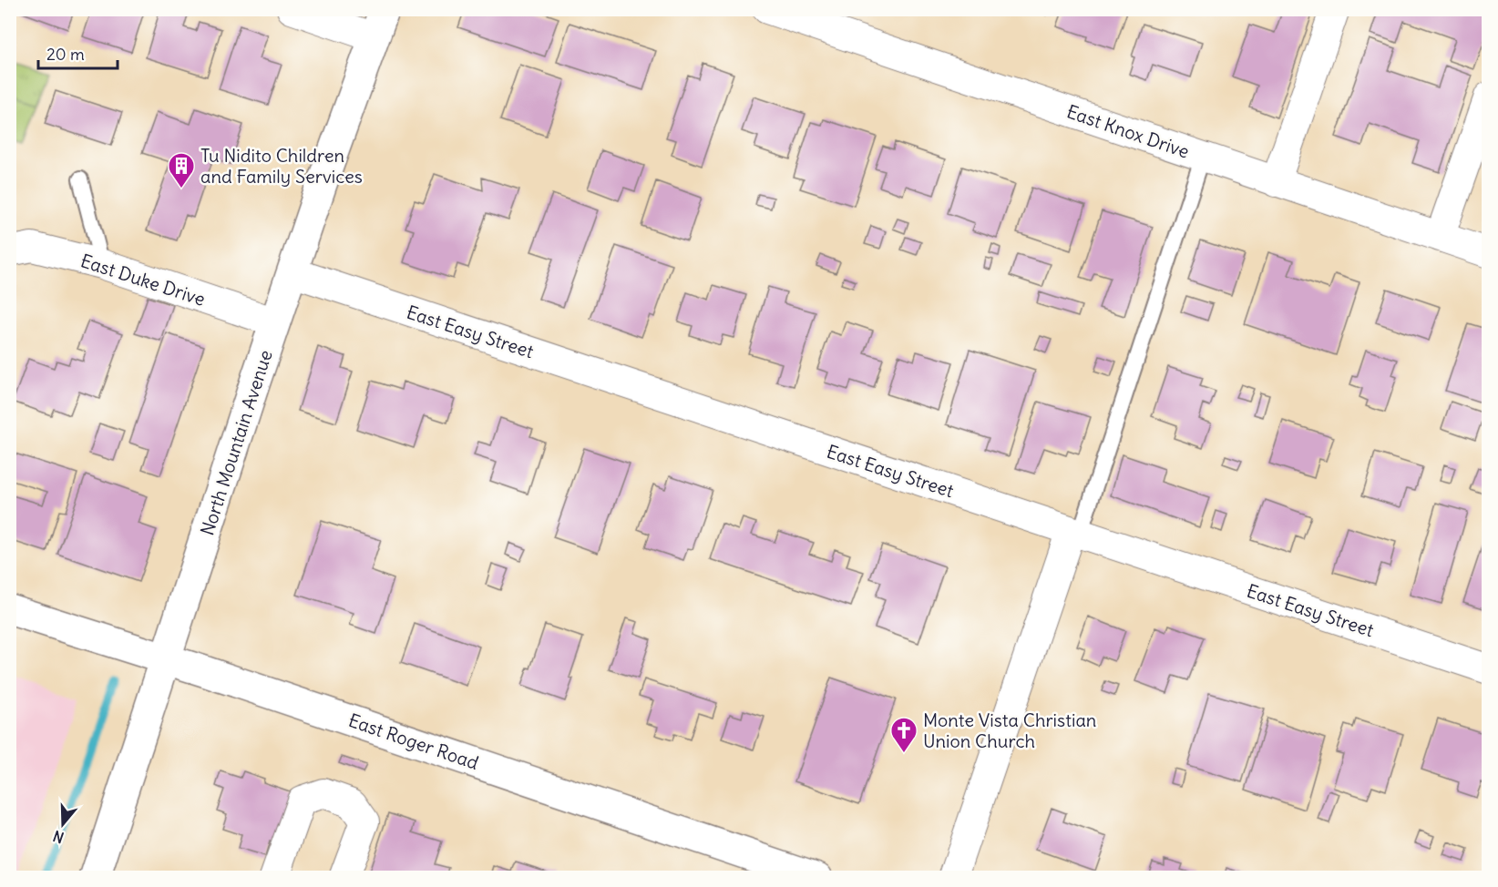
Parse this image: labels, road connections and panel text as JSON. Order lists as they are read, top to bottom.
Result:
{
  "streets": {
    "street": [
      "East Knox Drive",
      "East Duke Drive",
      "East Easy Street",
      "North Mountain Avenue",
      "East Roger Road"
    ]
  },
  "crossings": [
    ["East Duke Drive", "North Mountain Avenue"],
    ["East Easy Street", "North Mountain Avenue"],
    ["North Mountain Avenue", "East Roger Road"]
  ],
  "places": {
    "building": ["Tu Nidito Children and Family Services"],
    "church": ["Monte Vista Christian Union Church"]
  },
  "scale_bar": "20 m",
  "north": "bottom"
}
